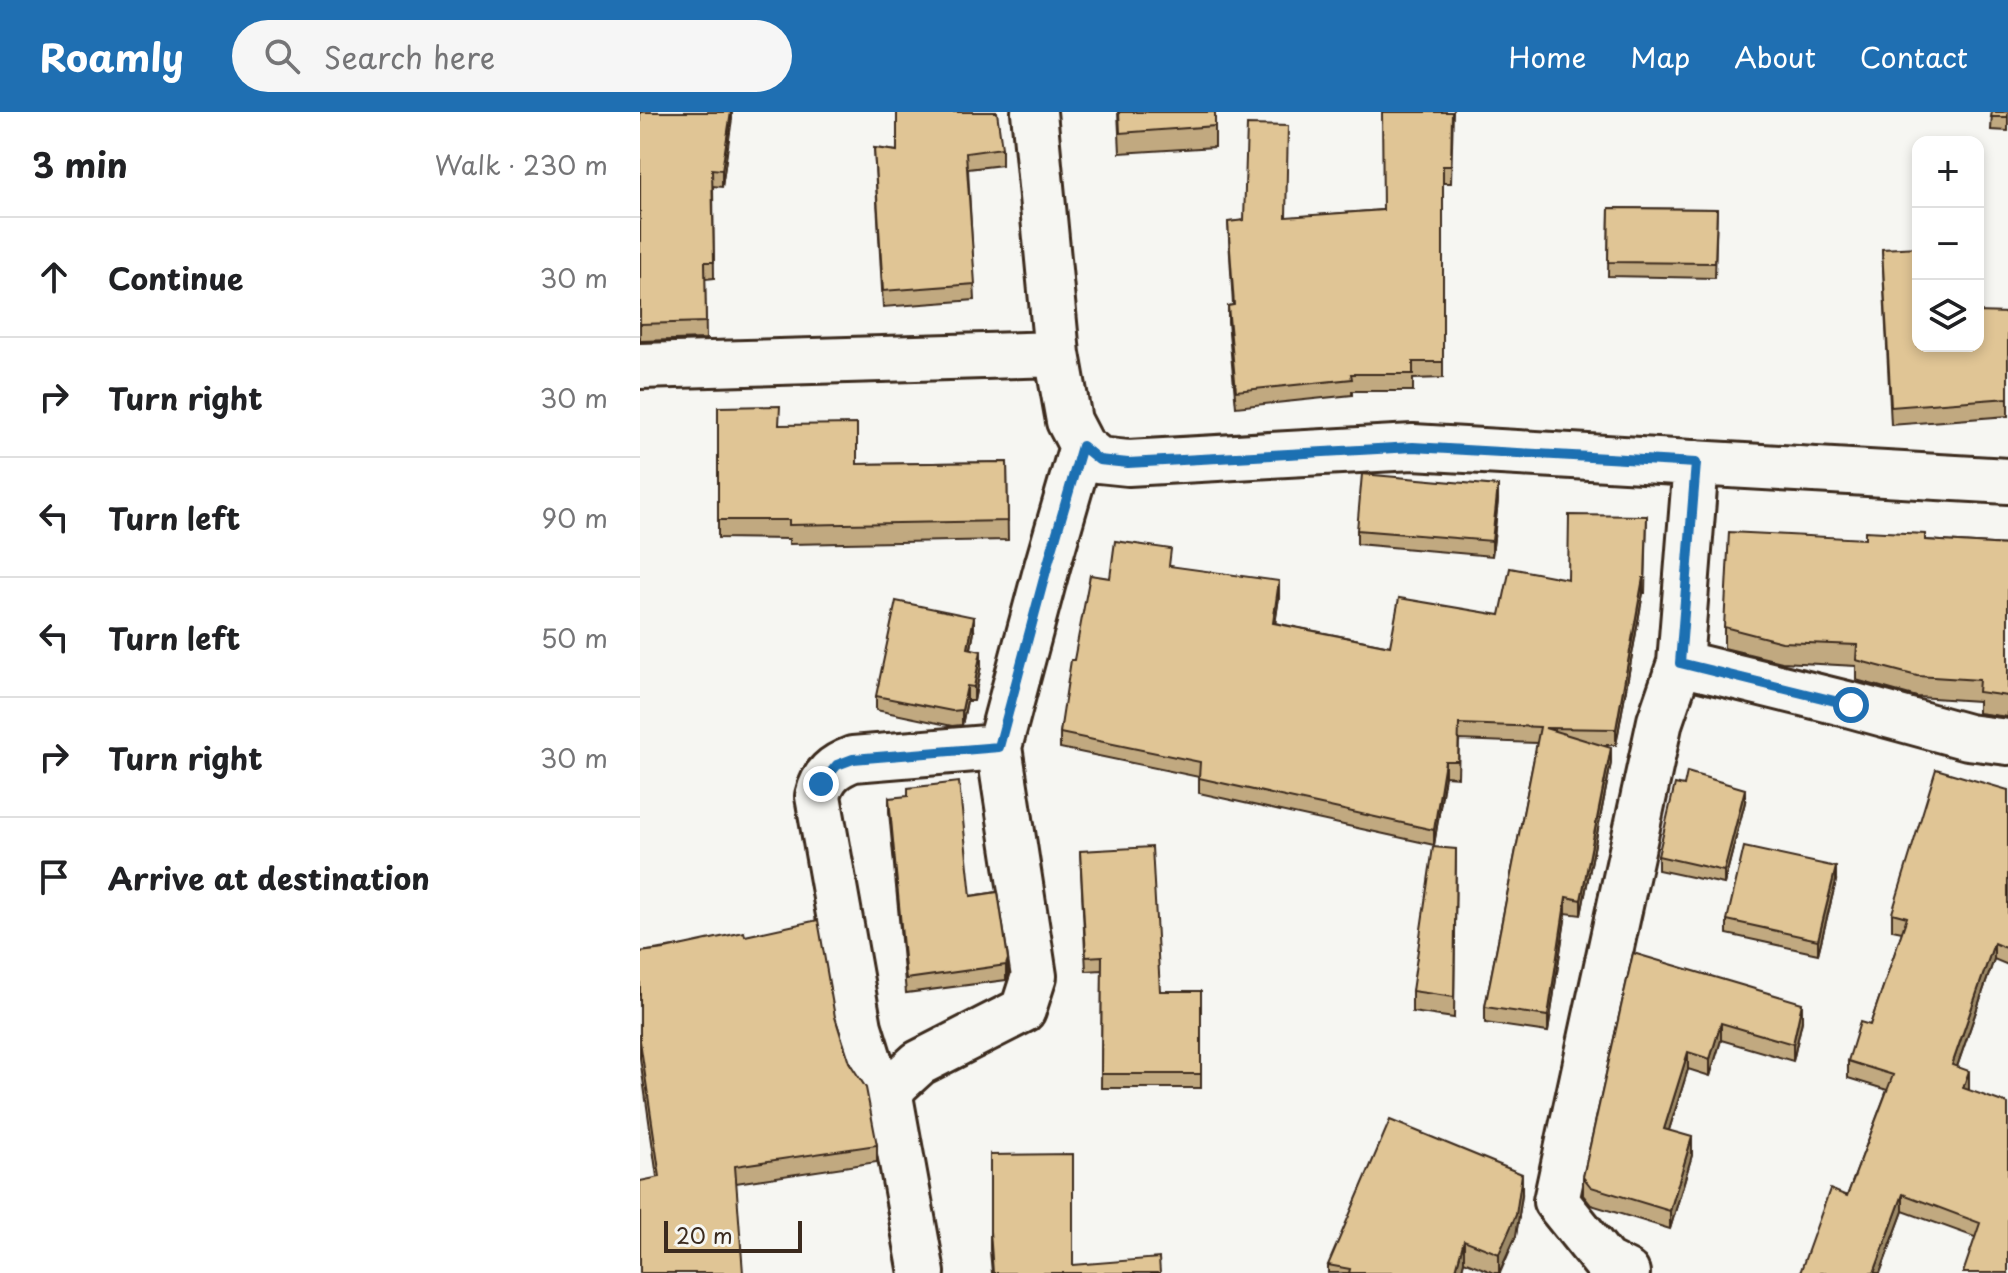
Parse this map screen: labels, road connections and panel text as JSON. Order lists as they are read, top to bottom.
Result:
{
  "scale_bar": "20 m",
  "page": {
    "header": "Roamly",
    "search": "Search here",
    "nav": [
      "Home",
      "Map",
      "About",
      "Contact"
    ],
    "heading": ["3 min", "Walk · 230 m"],
    "map_buttons": ["+", "−"],
    "list": [
      ["Continue", "30 m"],
      ["Turn right", "30 m"],
      ["Turn left", "90 m"],
      ["Turn left", "50 m"],
      ["Turn right", "30 m"],
      "Arrive at destination"
    ],
    "scale": "20 m"
  }
}
